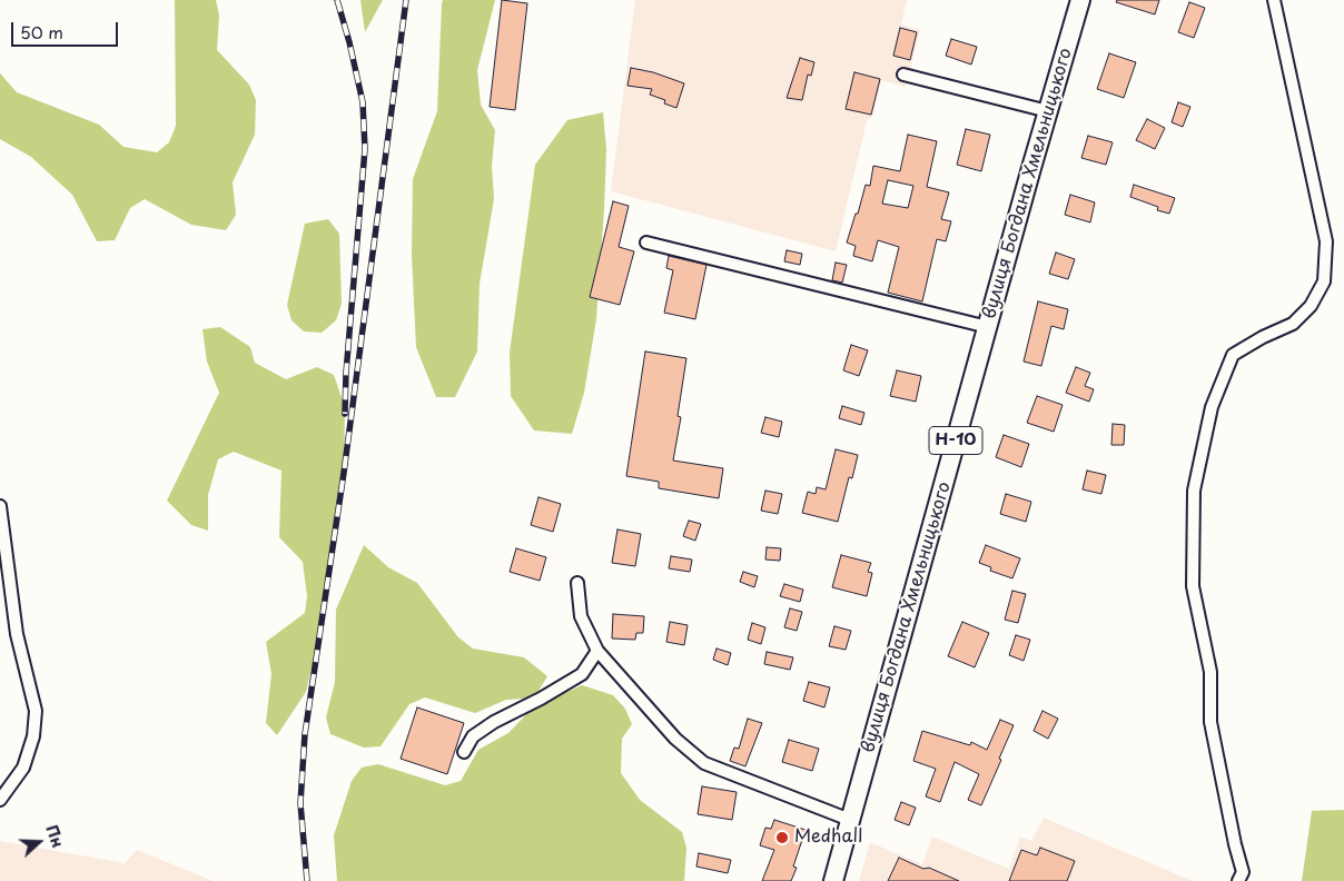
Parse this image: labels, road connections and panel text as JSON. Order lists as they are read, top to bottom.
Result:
{
  "streets": {
    "main road": ["вулиця Богдана Хмельницького", "Н-10"]
  },
  "places": ["Medhall"],
  "scale_bar": "50 m",
  "north": "right"
}
